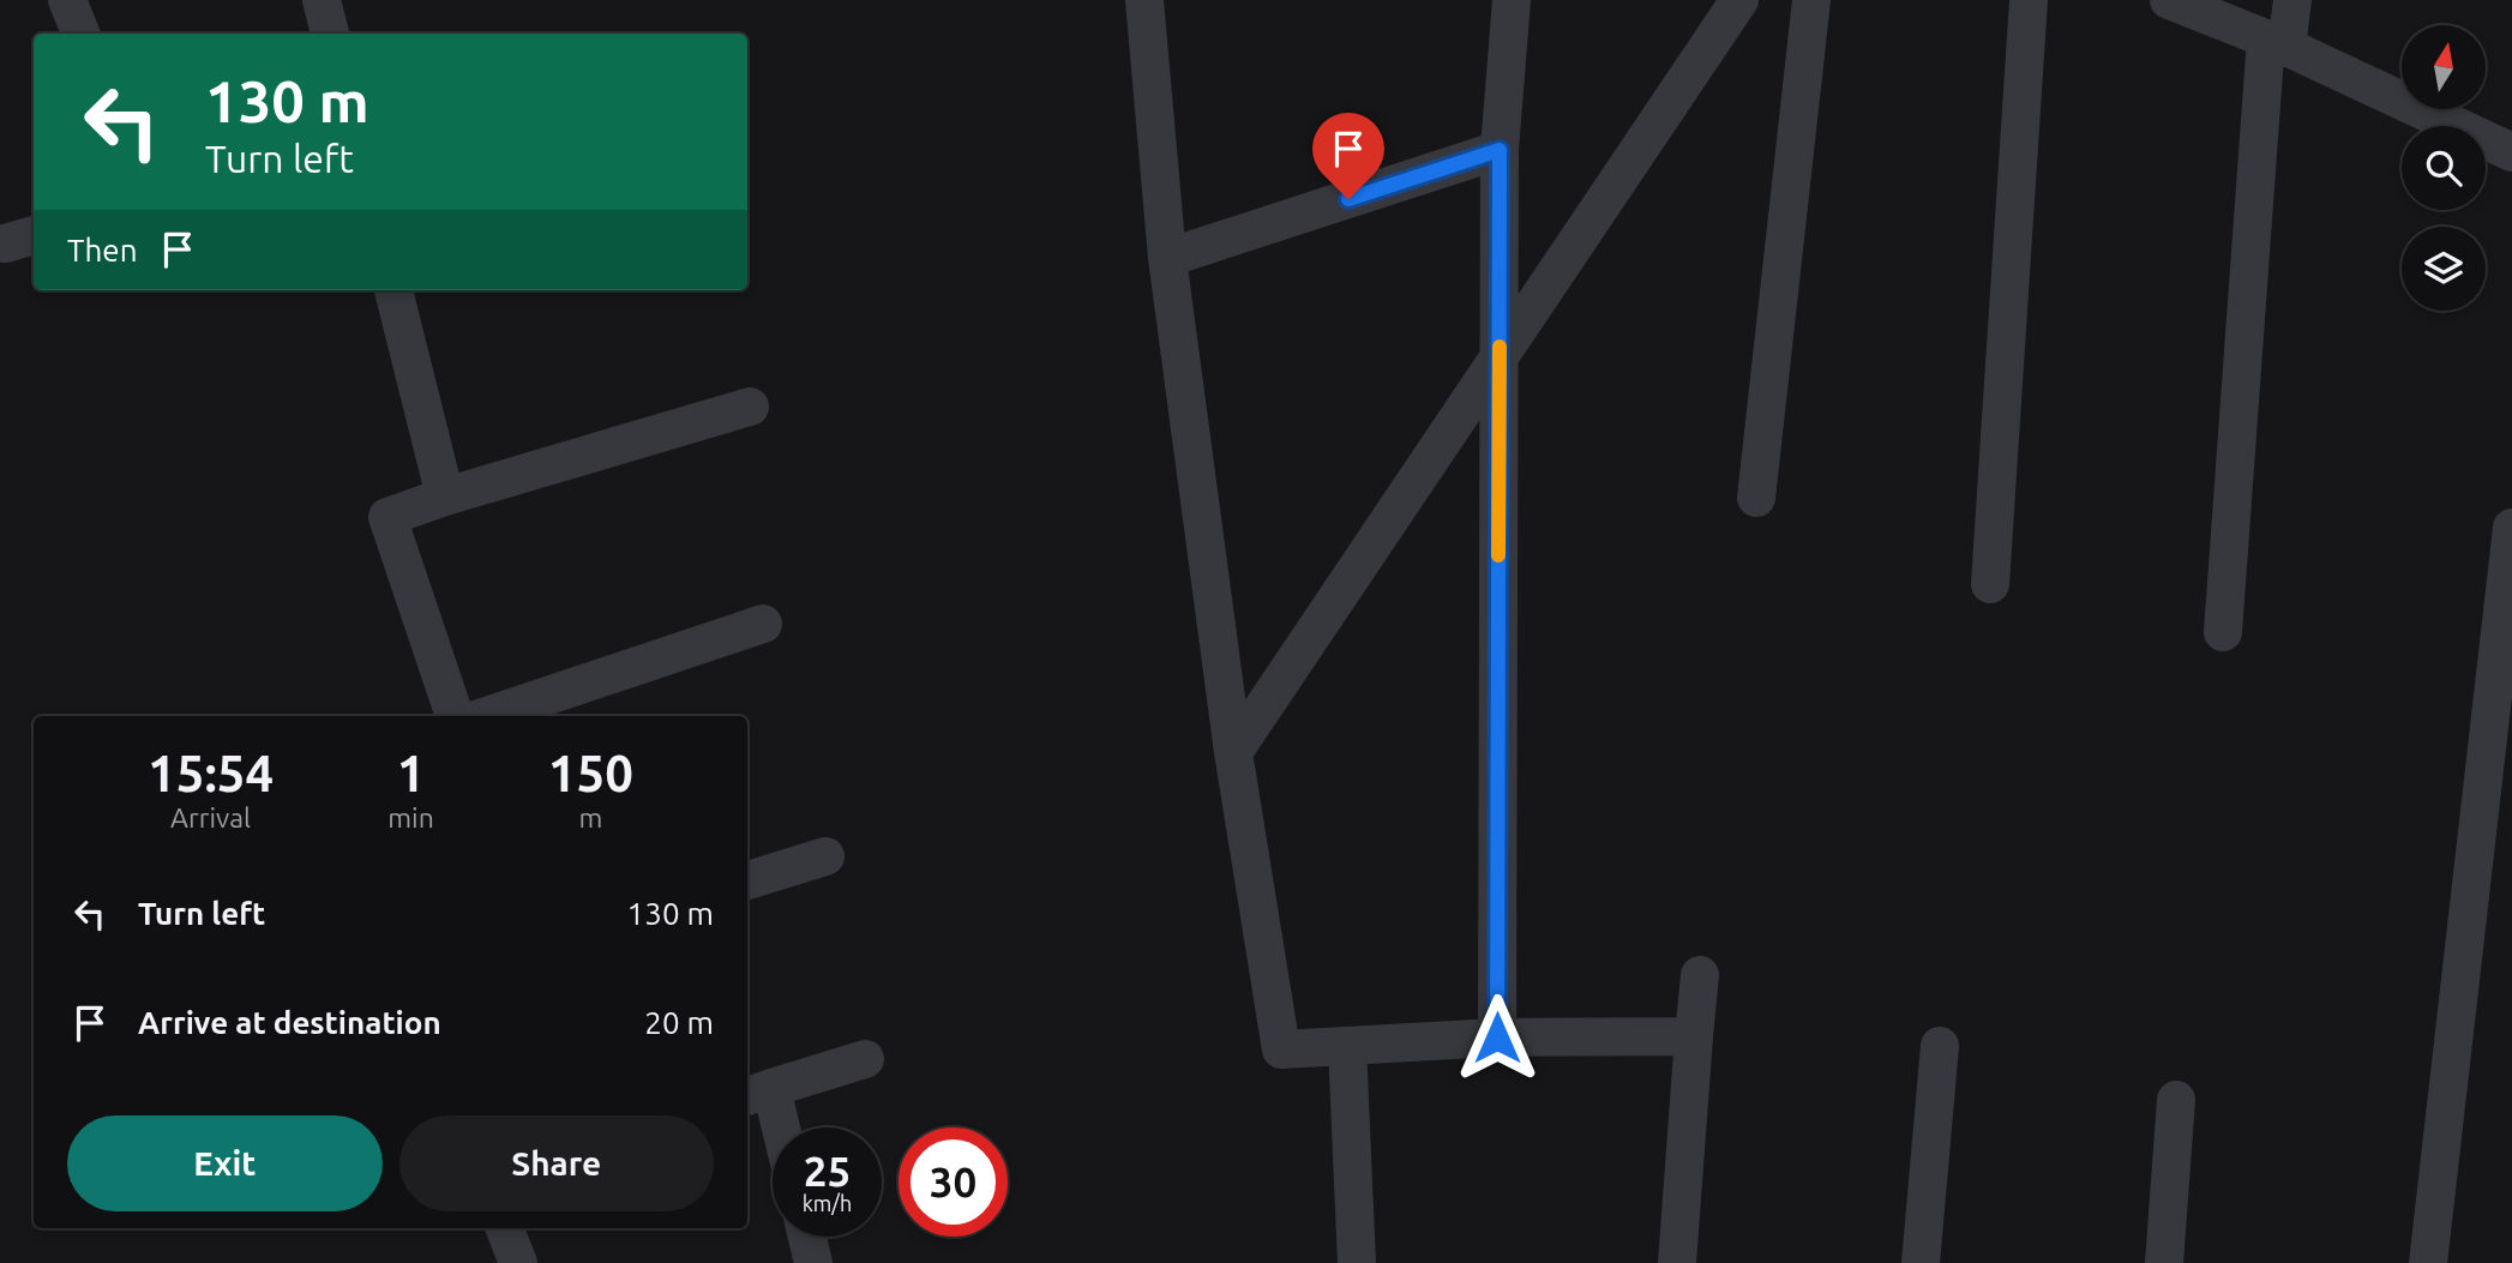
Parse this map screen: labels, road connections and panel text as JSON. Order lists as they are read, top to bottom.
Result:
{
  "north": "top",
  "page": {
    "turn": ["130 m", "Turn left"],
    "then": "Then",
    "eta": [
      "15:54",
      "Arrival",
      "1",
      "min",
      "150",
      "m"
    ],
    "list": [
      {
        "name": "Turn left",
        "value": "130 m"
      },
      {
        "name": "Arrive at destination",
        "value": "20 m"
      }
    ],
    "buttons": ["Exit", "Share"],
    "speed": "25 km/h",
    "limit": "30"
  }
}
